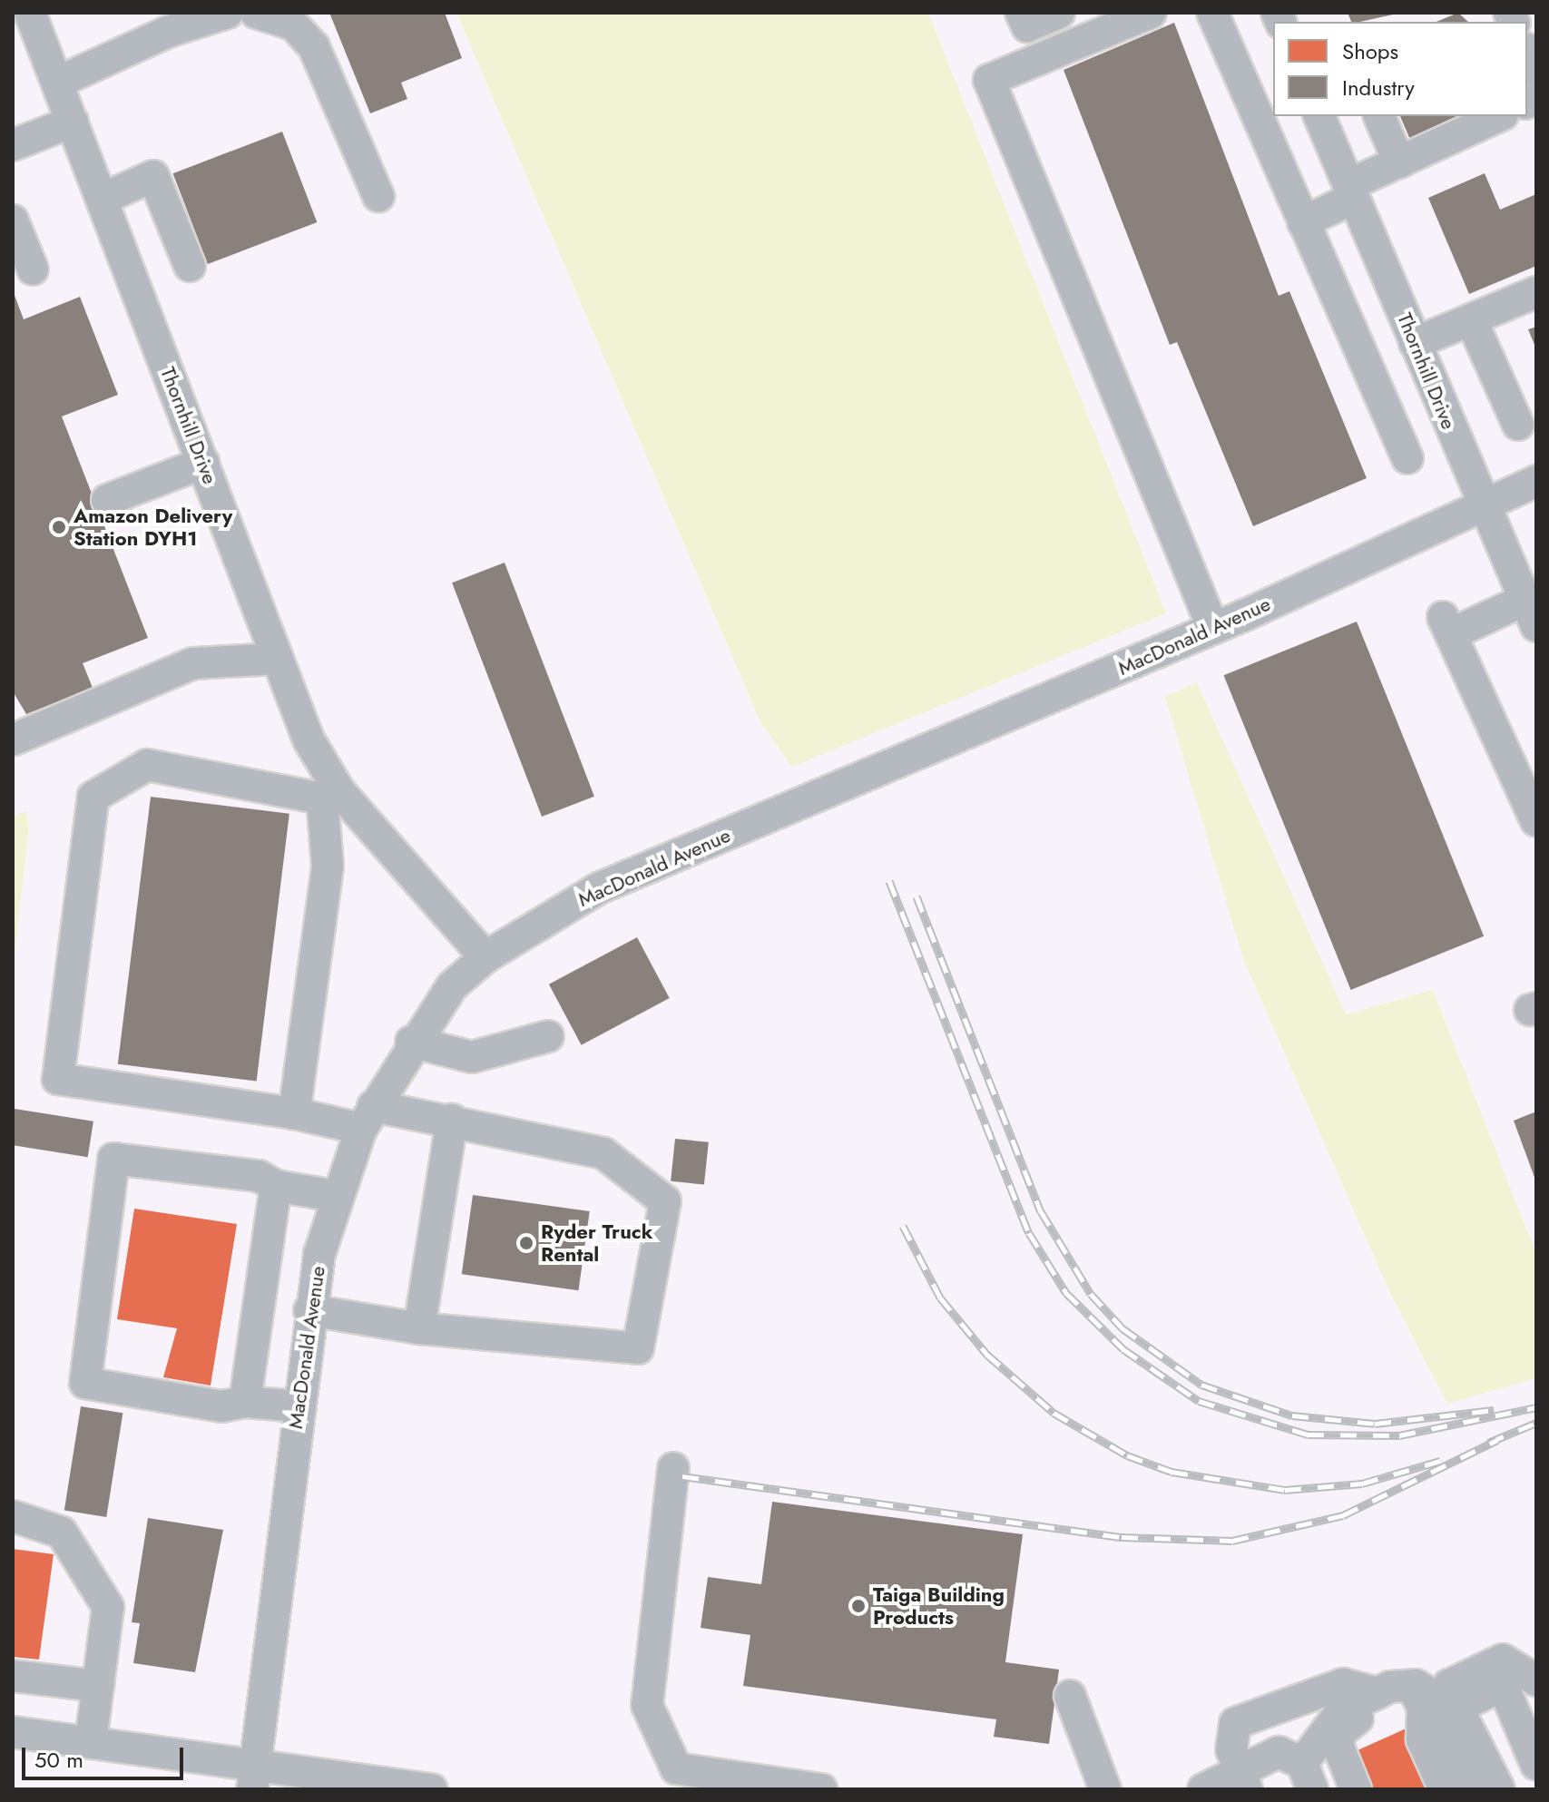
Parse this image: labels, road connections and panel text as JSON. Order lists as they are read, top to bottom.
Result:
{
  "streets": {
    "street": ["Thornhill Drive", "MacDonald Avenue"]
  },
  "crossings": [
    ["Thornhill Drive", "MacDonald Avenue"]
  ],
  "places": ["Amazon Delivery Station DYH1", "Ryder Truck Rental", "Taiga Building Products"],
  "legend": ["Shops", "Industry"],
  "scale_bar": "50 m"
}
